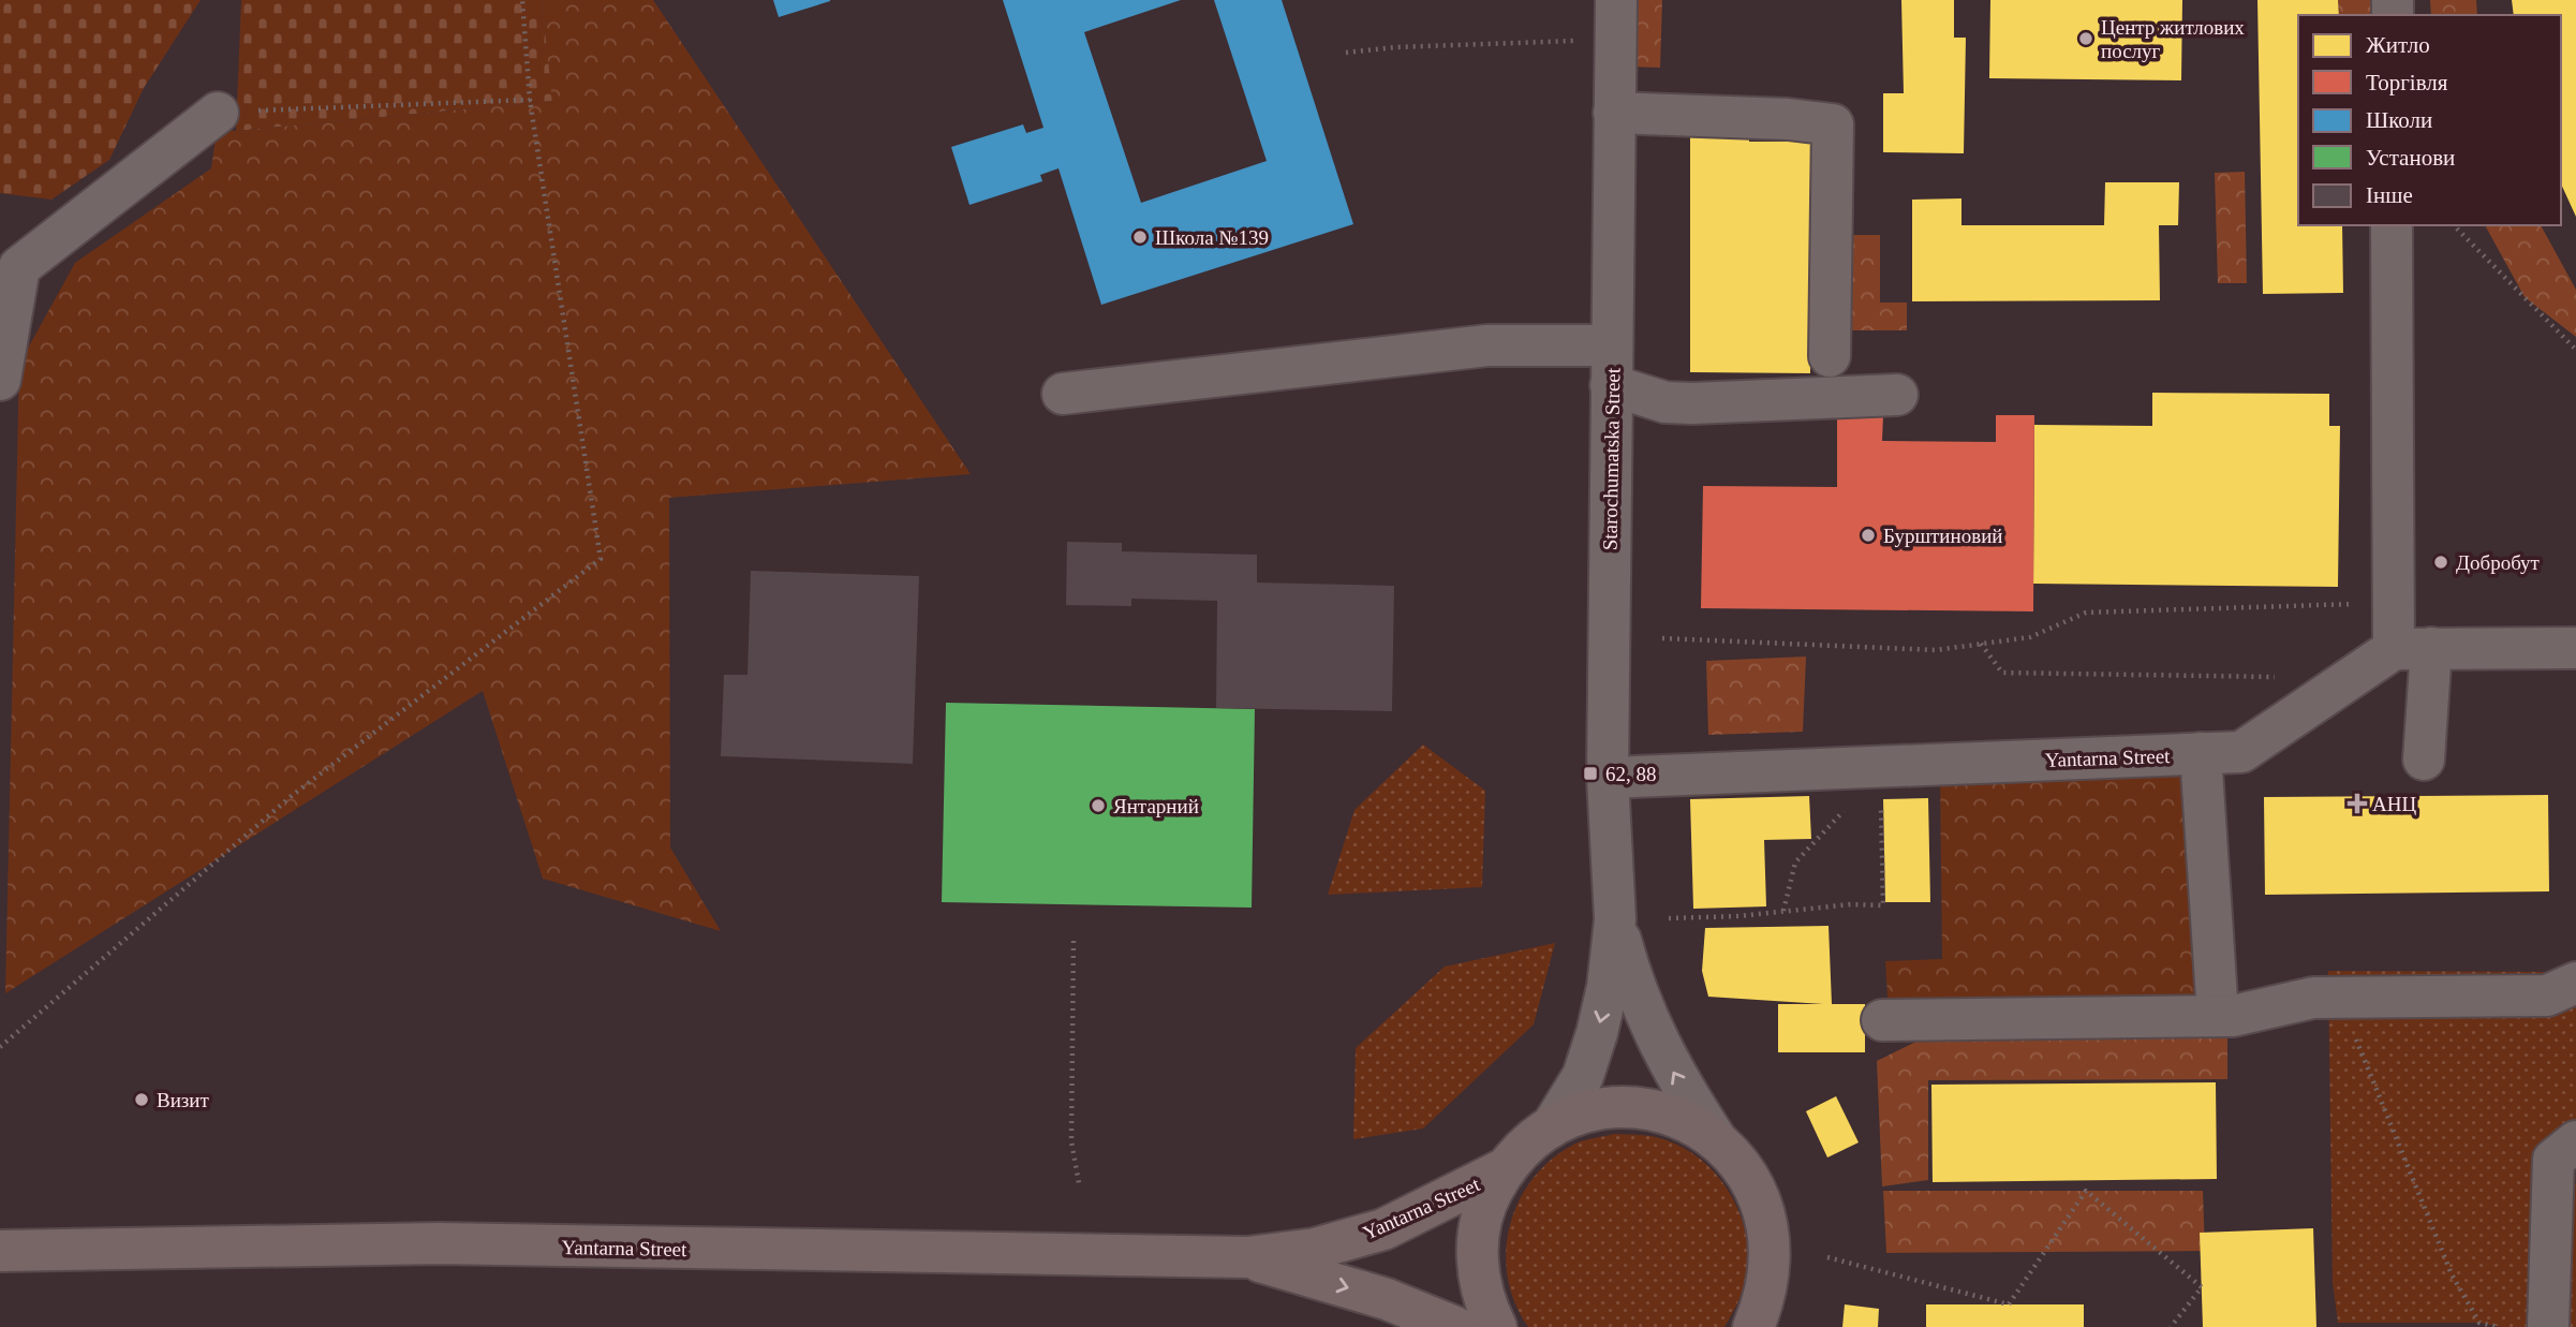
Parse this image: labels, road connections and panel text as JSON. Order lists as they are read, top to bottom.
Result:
{
  "streets": {
    "main road": ["Starochumatska Street", "Yantarna Street"]
  },
  "crossings": [
    ["Starochumatska Street", "Yantarna Street"]
  ],
  "places": {
    "other": [
      "Центр житлових послуг",
      "Школа №139",
      "Бурштиновий",
      "Добробут",
      "Янтарний",
      "Визит"
    ],
    "transit": ["62, 88"],
    "health": ["АНЦ"]
  },
  "legend": [
    "Житло",
    "Торгівля",
    "Школи",
    "Установи",
    "Інше"
  ]
}
